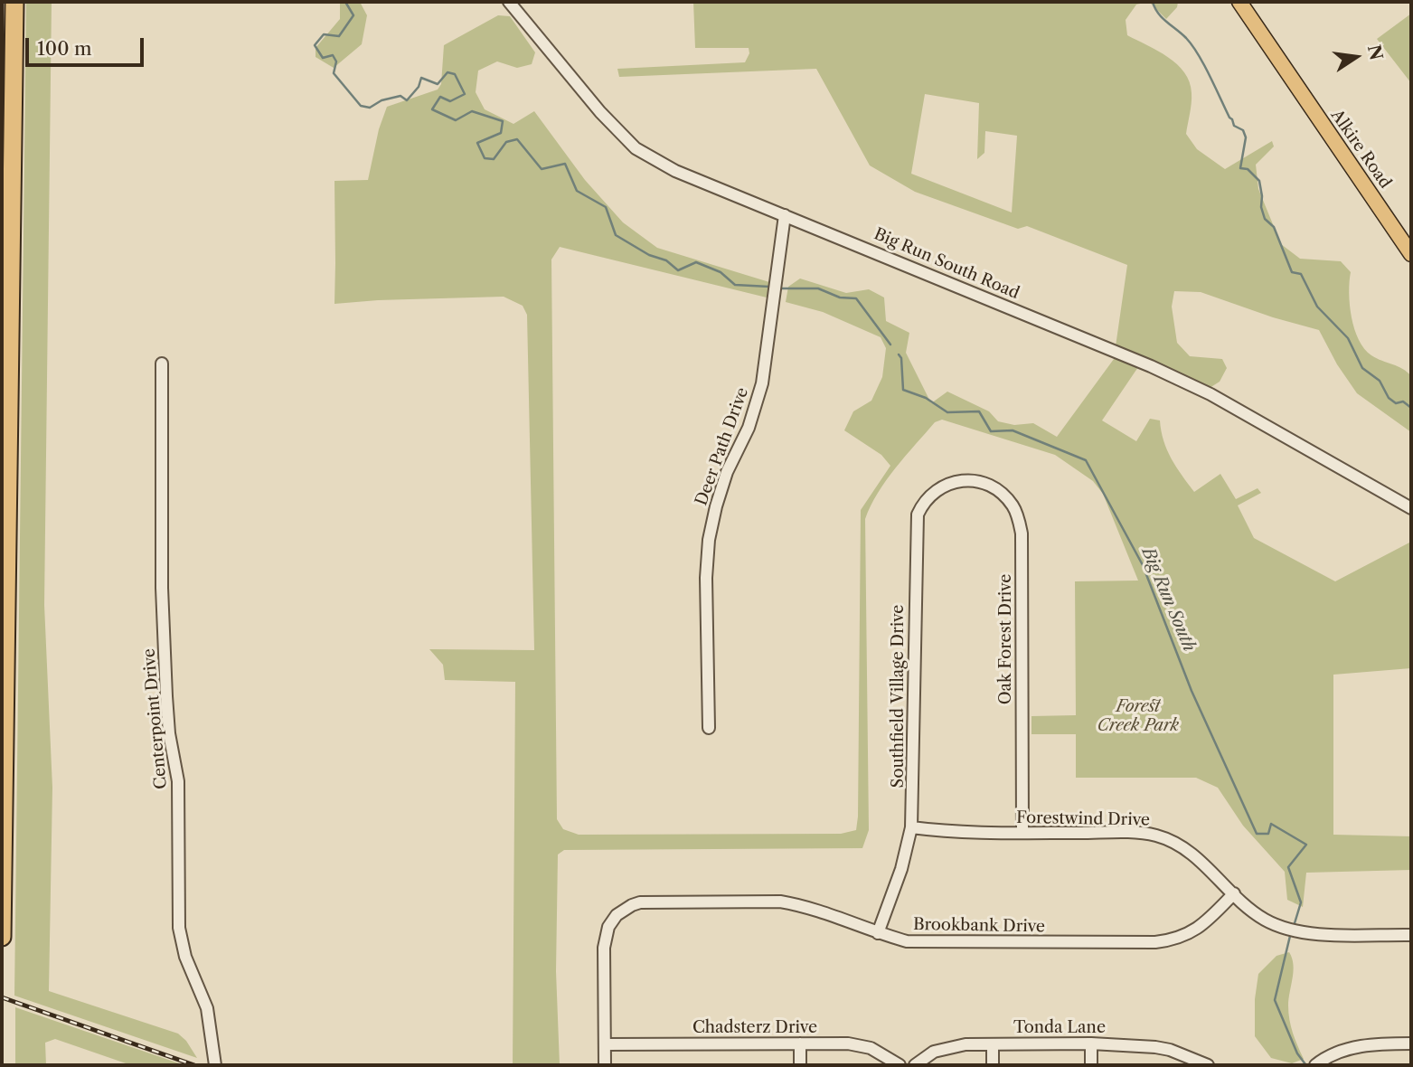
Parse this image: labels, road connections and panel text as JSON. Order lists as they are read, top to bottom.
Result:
{
  "streets": {
    "main road": ["Alkire Road"],
    "street": [
      "Big Run South Road",
      "Deer Path Drive",
      "Oak Forest Drive",
      "Southfield Village Drive",
      "Centerpoint Drive",
      "Forestwind Drive",
      "Brookbank Drive",
      "Chadsterz Drive",
      "Tonda Lane"
    ]
  },
  "crossings": [
    ["Big Run South Road", "Deer Path Drive"],
    ["Oak Forest Drive", "Southfield Village Drive"],
    ["Oak Forest Drive", "Forestwind Drive"],
    ["Southfield Village Drive", "Forestwind Drive"],
    ["Southfield Village Drive", "Brookbank Drive"],
    ["Forestwind Drive", "Brookbank Drive"],
    ["Brookbank Drive", "Chadsterz Drive"]
  ],
  "water": ["Big Run South"],
  "parks": ["Forest Creek Park"],
  "scale_bar": "100 m",
  "north": "right"
}
